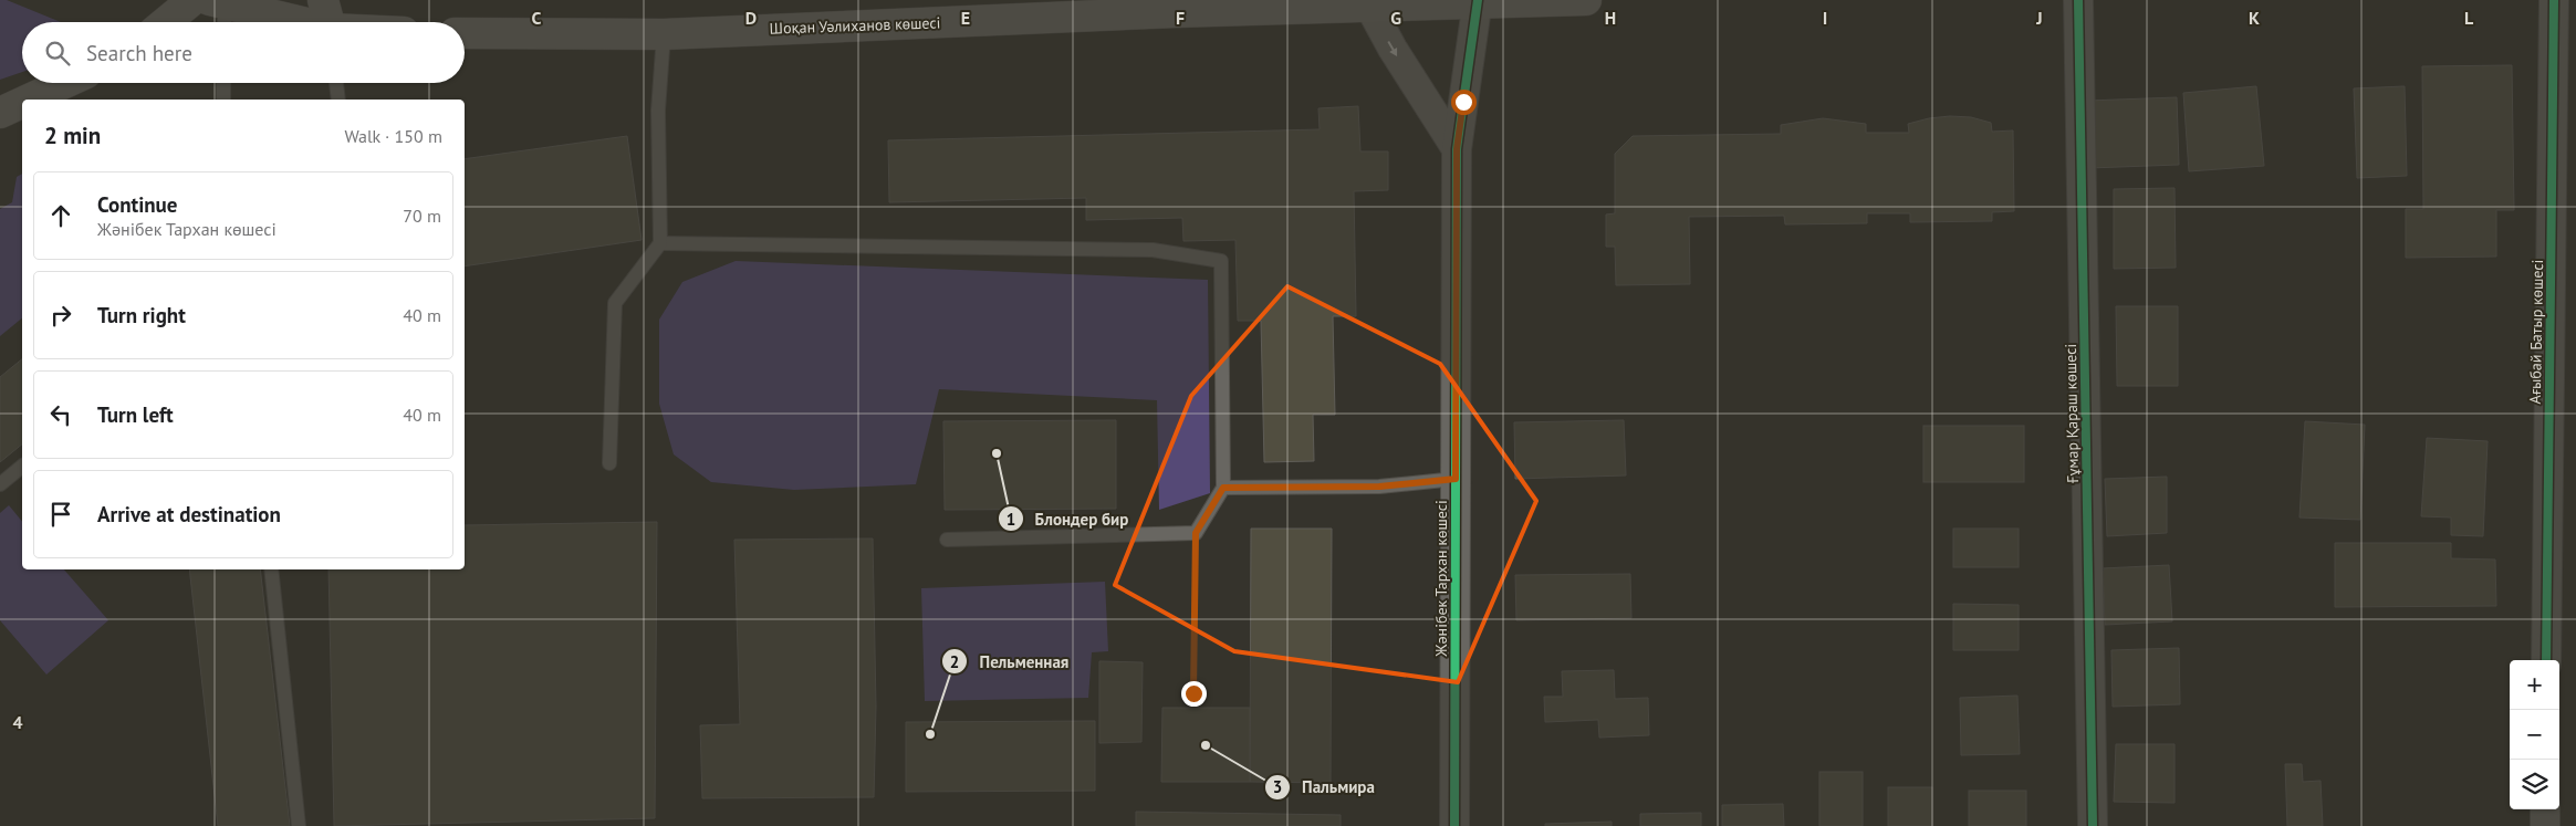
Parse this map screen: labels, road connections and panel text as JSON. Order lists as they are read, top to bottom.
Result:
{
  "streets": {
    "main road": ["Шоқан Уәлиханов көшесі"],
    "street": ["Ағыбай Батыр көшесі", "Ғұмар Қараш көшесі", "Жәнібек Тархан көшесі"]
  },
  "crossings": [
    ["Шоқан Уәлиханов көшесі", "Жәнібек Тархан көшесі"]
  ],
  "places": ["Блондер бир", "Пельменная", "Пальмира"],
  "page": {
    "search": "Search here",
    "heading": ["2 min", "Walk · 150 m"],
    "list": [
      ["Continue", "Жәнібек Тархан көшесі", "70 m"],
      ["Turn right", "40 m"],
      ["Turn left", "40 m"],
      "Arrive at destination"
    ],
    "map_buttons": ["+", "−"]
  },
  "grid": {
    "columns": [
      "C",
      "D",
      "E",
      "F",
      "G",
      "H",
      "I",
      "J",
      "K",
      "L"
    ],
    "rows": ["4"]
  }
}
